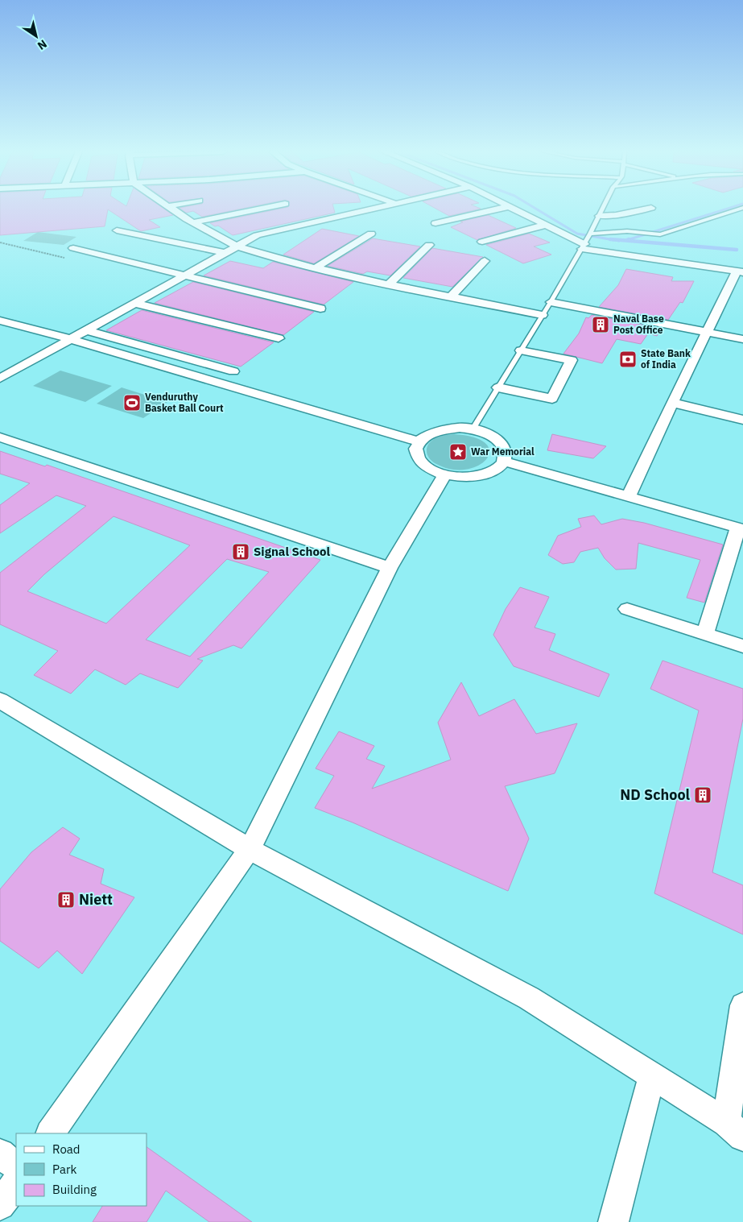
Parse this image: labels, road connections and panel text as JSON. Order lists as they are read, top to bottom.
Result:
{
  "places": {
    "building": [
      "Naval Base Post Office",
      "Signal School",
      "ND School",
      "Niett"
    ],
    "bank": ["State Bank of India"],
    "sports": ["Venduruthy Basket Ball Court"],
    "place": ["War Memorial"]
  },
  "legend": ["Road", "Park", "Building"],
  "north": "bottom right"
}
